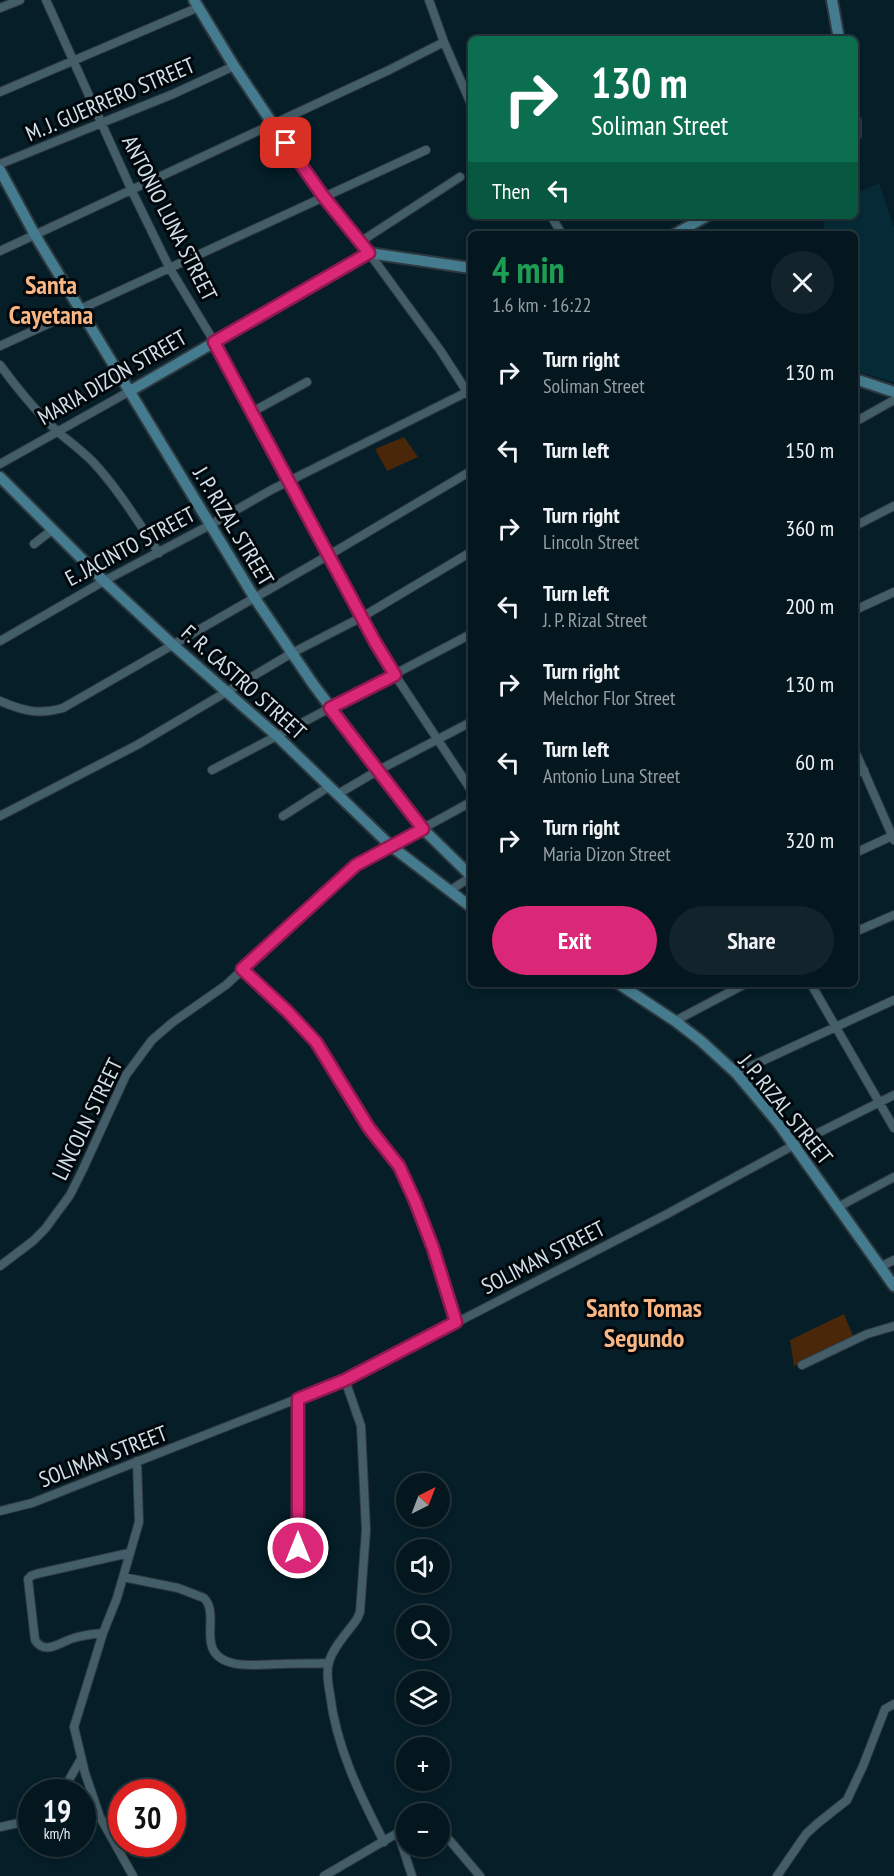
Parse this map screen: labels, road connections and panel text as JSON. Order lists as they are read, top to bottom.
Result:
{
  "streets": {
    "main road": ["MARIA DIZON STREET", "J. P. RIZAL STREET", "F. R. CASTRO STREET"],
    "street": [
      "M. J. GUERRERO STREET",
      "ANTONIO LUNA STREET",
      "E. JACINTO STREET",
      "LINCOLN STREET",
      "SOLIMAN STREET"
    ]
  },
  "crossings": [
    ["M. J. GUERRERO STREET", "ANTONIO LUNA STREET"],
    ["ANTONIO LUNA STREET", "MARIA DIZON STREET"],
    ["ANTONIO LUNA STREET", "E. JACINTO STREET"],
    ["MARIA DIZON STREET", "J. P. RIZAL STREET"],
    ["J. P. RIZAL STREET", "E. JACINTO STREET"],
    ["J. P. RIZAL STREET", "LINCOLN STREET"],
    ["J. P. RIZAL STREET", "SOLIMAN STREET"],
    ["E. JACINTO STREET", "F. R. CASTRO STREET"],
    ["F. R. CASTRO STREET", "LINCOLN STREET"]
  ],
  "districts": ["Santa Cayetana", "Santo Tomas Segundo"],
  "north": "top right",
  "page": {
    "turn": ["130 m", "Soliman Street"],
    "then": "Then",
    "heading": ["4 min", "1.6 km · 16:22"],
    "list": [
      {
        "name": "Turn right",
        "note": "Soliman Street",
        "value": "130 m"
      },
      {
        "name": "Turn left",
        "value": "150 m"
      },
      {
        "name": "Turn right",
        "note": "Lincoln Street",
        "value": "360 m"
      },
      {
        "name": "Turn left",
        "note": "J. P. Rizal Street",
        "value": "200 m"
      },
      {
        "name": "Turn right",
        "note": "Melchor Flor Street",
        "value": "130 m"
      },
      {
        "name": "Turn left",
        "note": "Antonio Luna Street",
        "value": "60 m"
      },
      {
        "name": "Turn right",
        "note": "Maria Dizon Street",
        "value": "320 m"
      }
    ],
    "buttons": ["Exit", "Share"],
    "map_buttons": ["+", "−"],
    "speed": "19 km/h",
    "limit": "30"
  }
}
